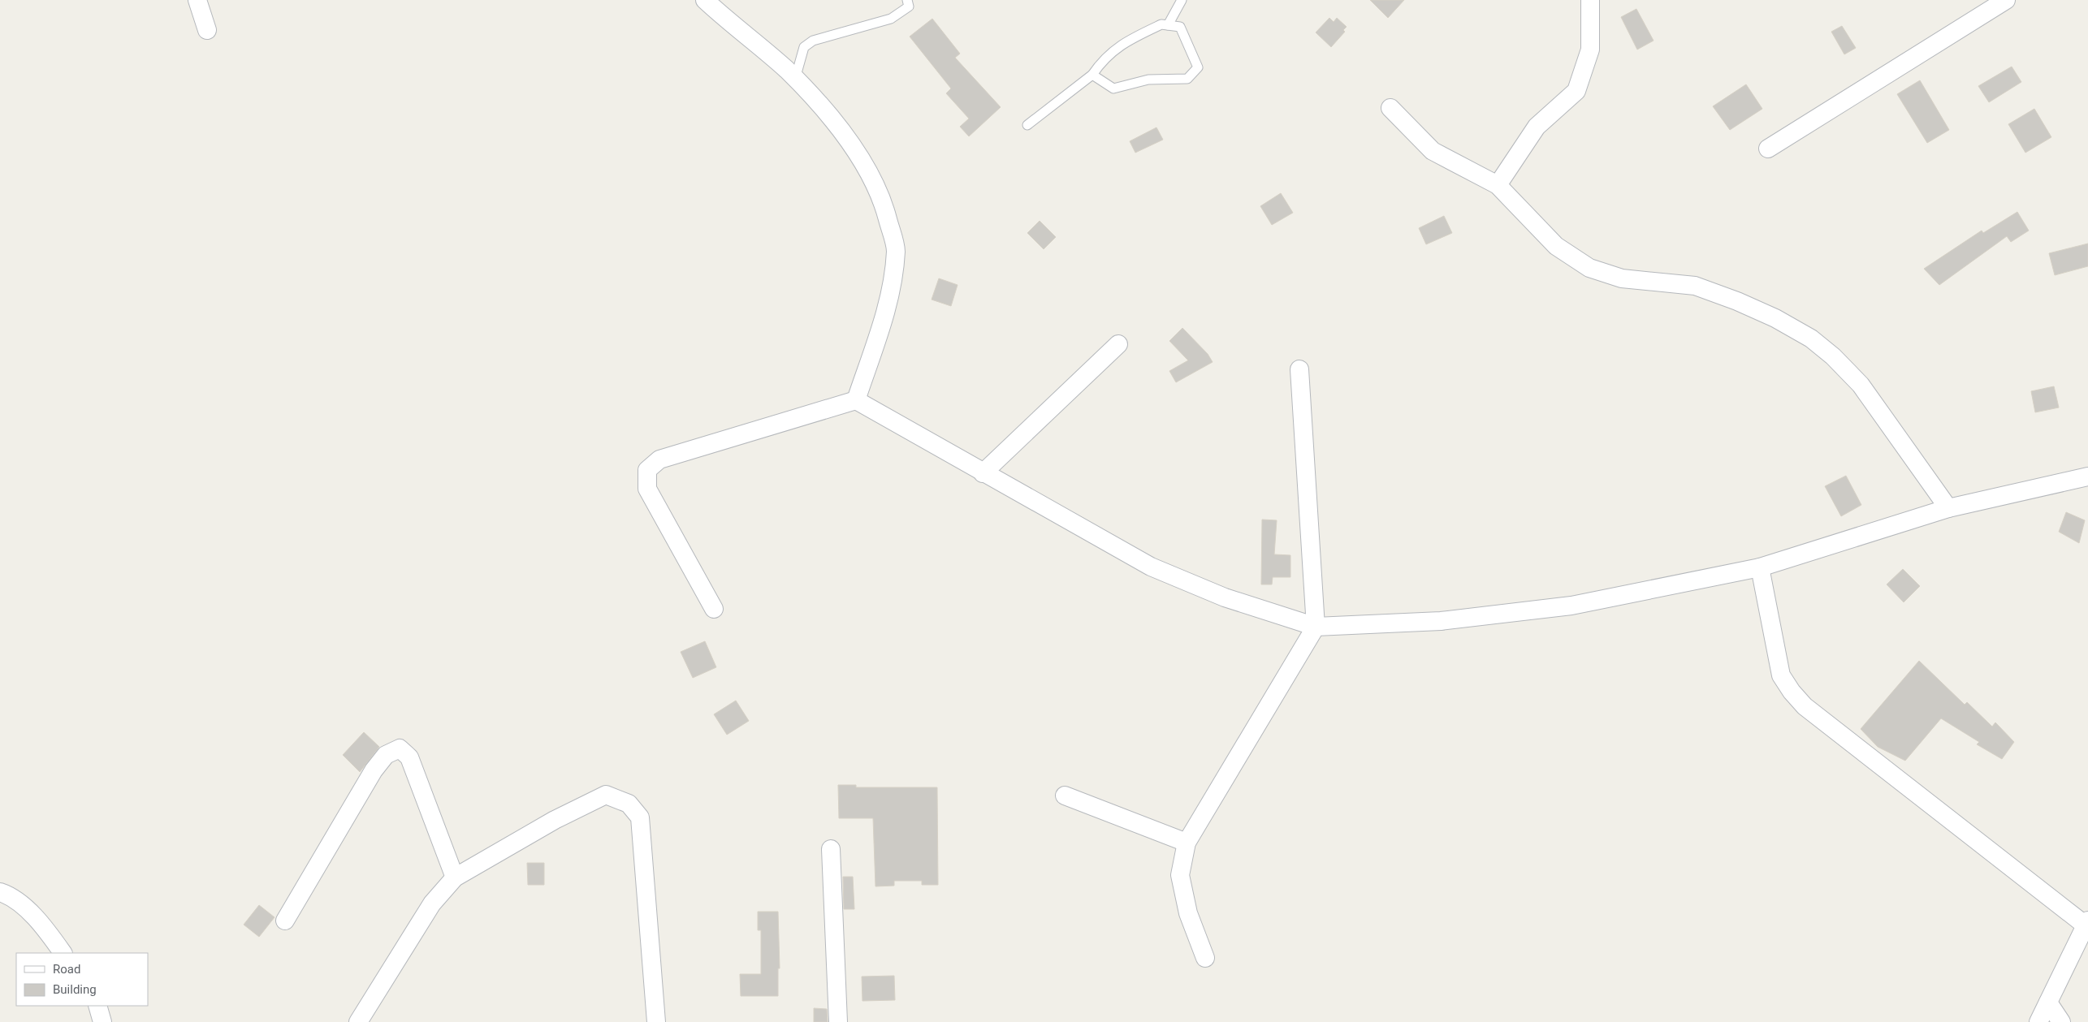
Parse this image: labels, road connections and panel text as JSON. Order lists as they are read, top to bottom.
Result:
{
  "legend": ["Road", "Building"]
}
